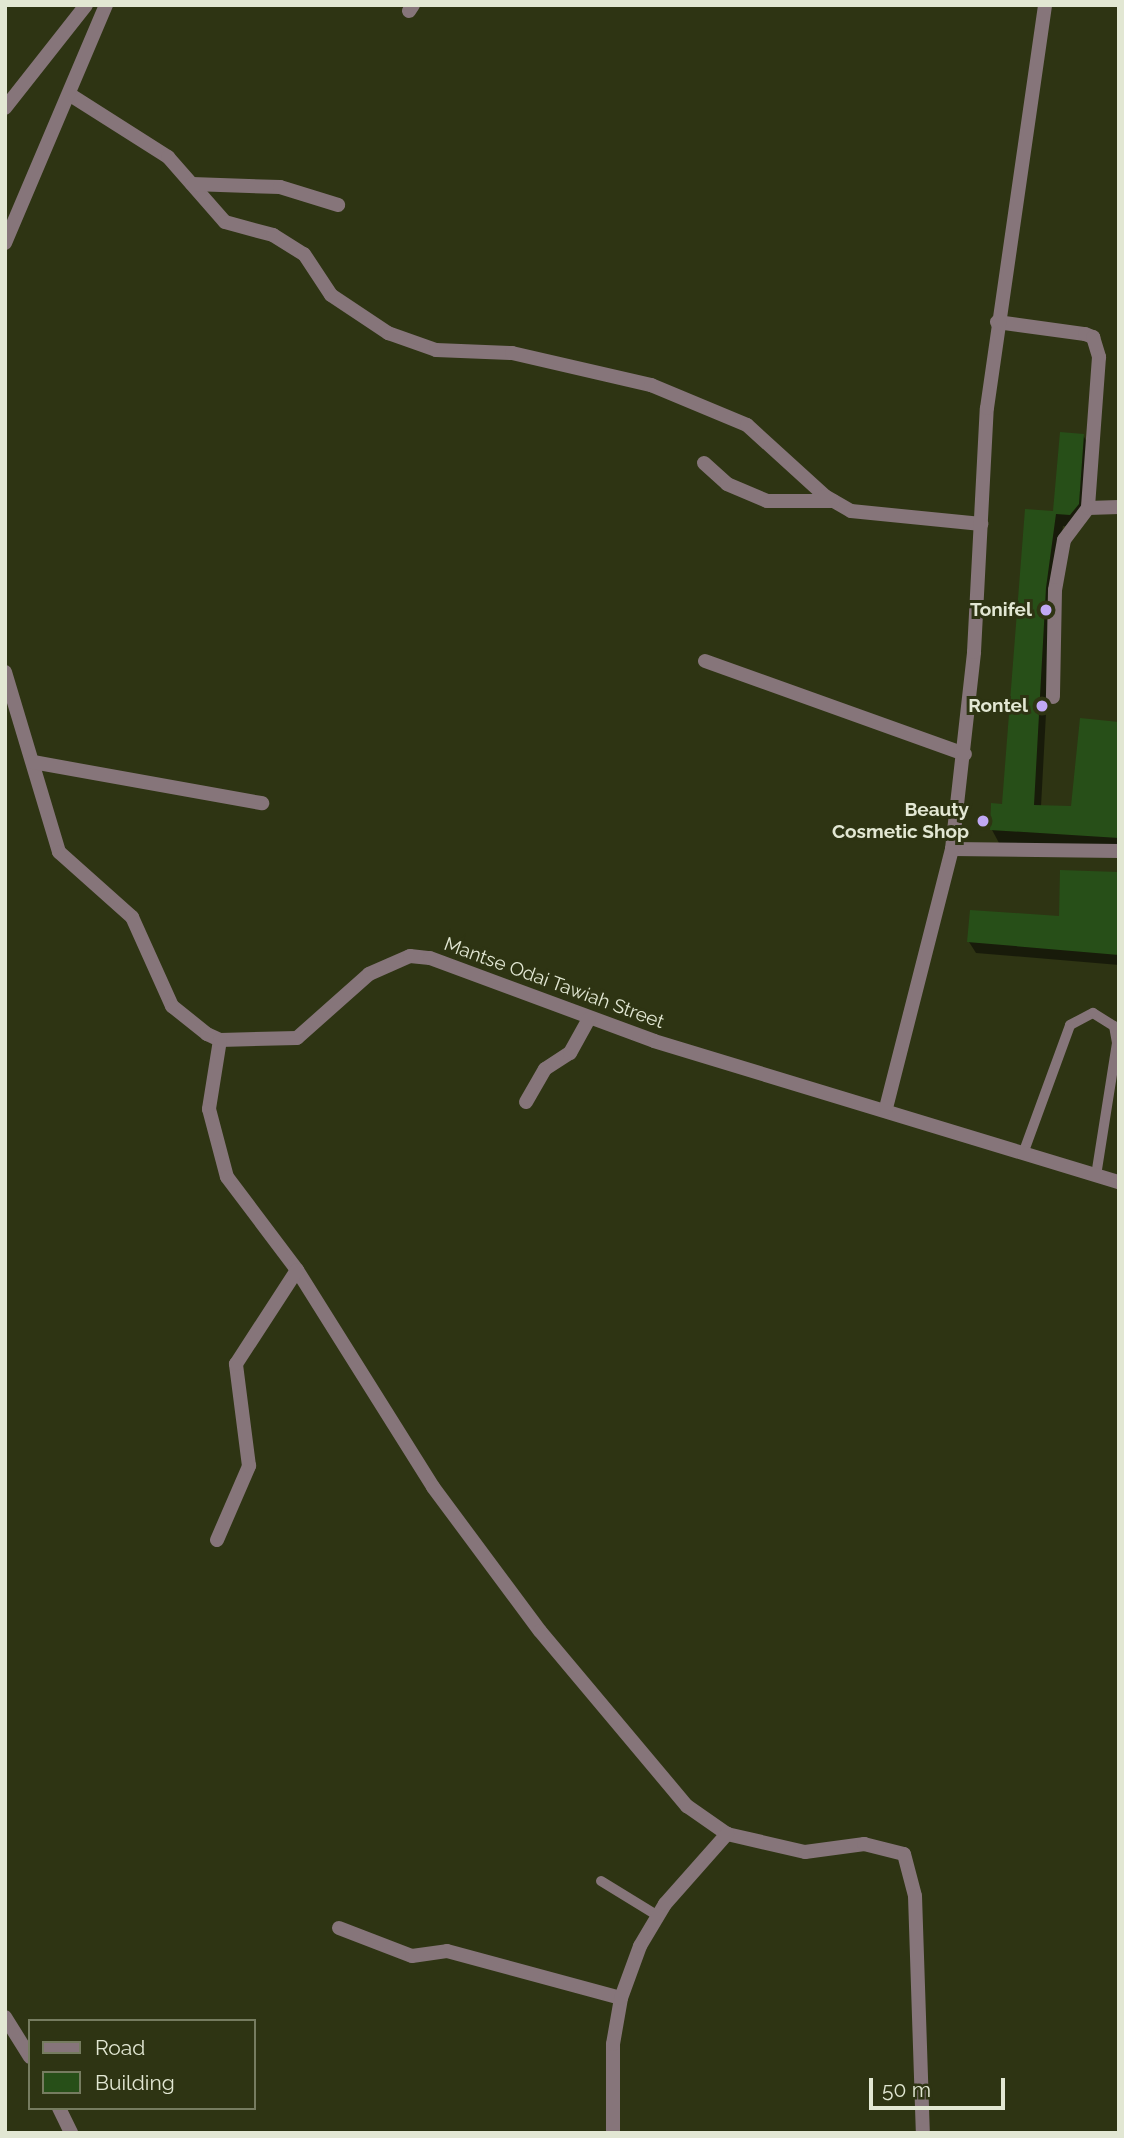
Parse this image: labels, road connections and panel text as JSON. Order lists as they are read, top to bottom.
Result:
{
  "streets": {
    "street": ["Mantse Odai Tawiah Street"]
  },
  "places": ["Tonifel", "Rontel", "Beauty Cosmetic Shop"],
  "legend": ["Road", "Building"],
  "scale_bar": "50 m"
}
